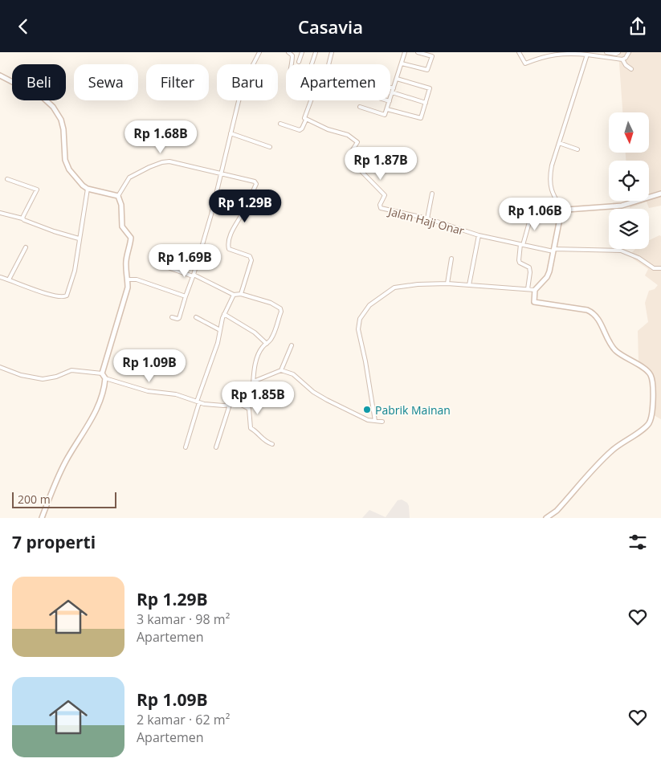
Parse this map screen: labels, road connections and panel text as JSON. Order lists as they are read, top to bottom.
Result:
{
  "streets": {
    "street": ["Jalan Haji Onar"]
  },
  "places": ["Pabrik Mainan"],
  "scale_bar": "200 m",
  "north": "bottom",
  "page": {
    "header": "Casavia",
    "chip": [
      "Beli",
      "Sewa",
      "Filter",
      "Baru",
      "Apartemen"
    ],
    "price": [
      "Rp 1.68B",
      "Rp 1.87B",
      "Rp 1.29B",
      "Rp 1.06B",
      "Rp 1.69B",
      "Rp 1.09B",
      "Rp 1.85B"
    ],
    "scale": "200 m",
    "heading": "7 properti",
    "list": [
      {
        "name": "Rp 1.29B",
        "note": "3 kamar · 98 m² · Apartemen"
      },
      {
        "name": "Rp 1.09B",
        "note": "2 kamar · 62 m² · Apartemen"
      }
    ]
  }
}
